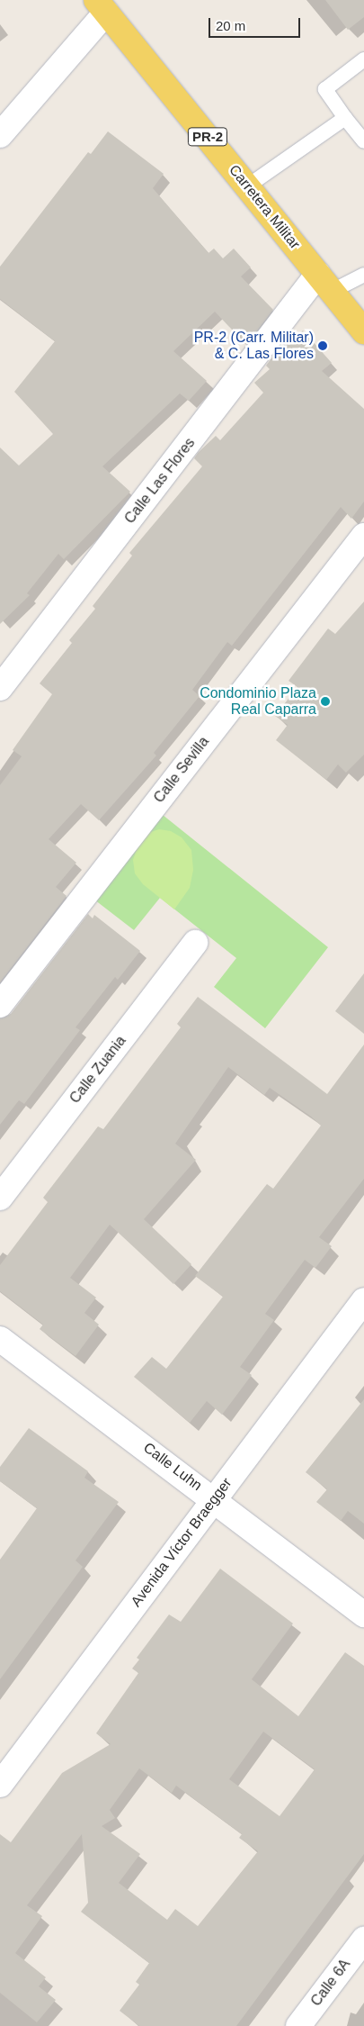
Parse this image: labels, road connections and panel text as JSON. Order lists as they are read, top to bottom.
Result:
{
  "streets": {
    "main road": ["PR-2", "Carretera Militar"],
    "street": [
      "Calle Las Flores",
      "Calle Sevilla",
      "Calle Zuania",
      "Calle Luhn",
      "Avenida Víctor Braegger",
      "Calle 6A"
    ]
  },
  "crossings": [
    ["Carretera Militar", "Calle Las Flores"],
    ["Calle Luhn", "Avenida Víctor Braegger"]
  ],
  "places": ["PR-2 (Carr. Militar) & C. Las Flores", "Condominio Plaza Real Caparra"],
  "scale_bar": "20 m"
}
